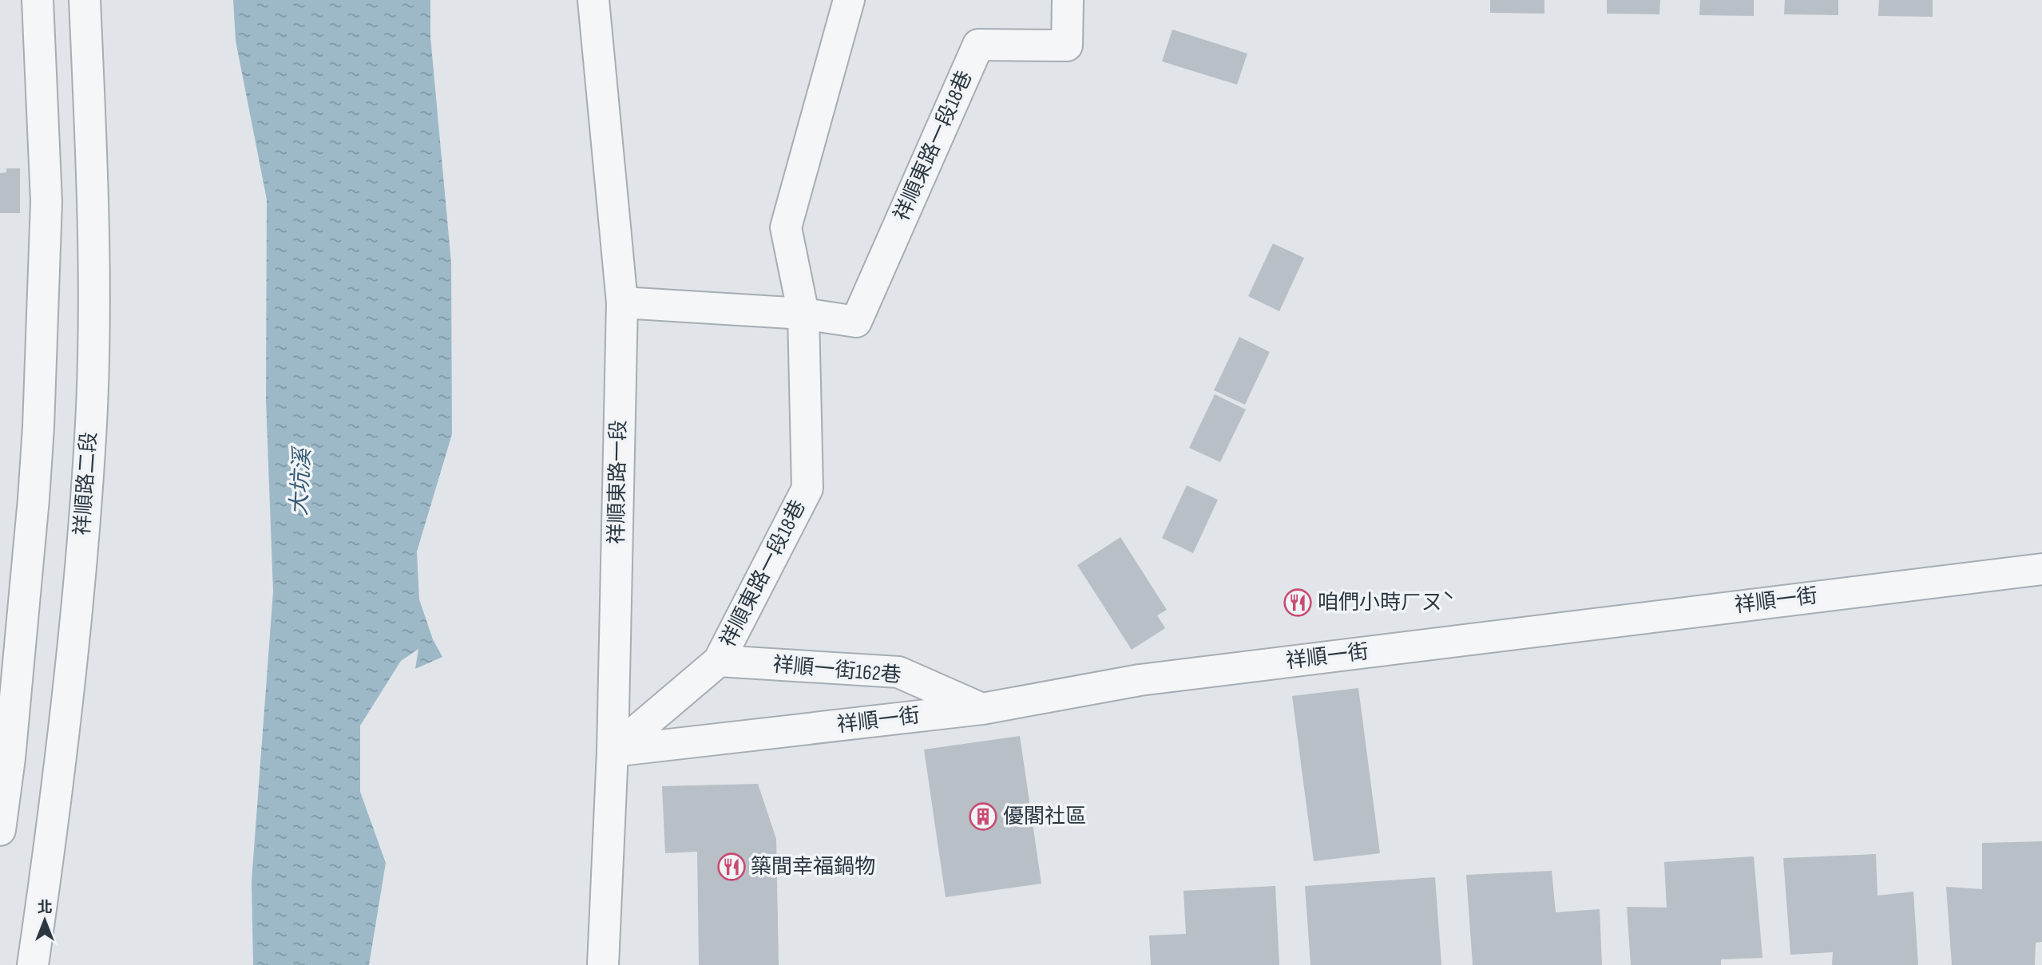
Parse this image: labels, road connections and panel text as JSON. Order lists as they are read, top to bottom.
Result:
{
  "streets": {
    "street": [
      "祥順東路一段18巷",
      "祥順東路一段",
      "祥順路二段",
      "祥順一街",
      "祥順一街162巷"
    ]
  },
  "crossings": [
    ["祥順東路一段18巷", "祥順東路一段"],
    ["祥順東路一段18巷", "祥順一街"],
    ["祥順東路一段18巷", "祥順一街162巷"],
    ["祥順東路一段", "祥順一街"],
    ["祥順一街", "祥順一街162巷"]
  ],
  "water": ["大坑溪"],
  "places": {
    "restaurant": ["咱們小時ㄏㄡˋ", "築間幸福鍋物"],
    "building": ["優閣社區"]
  },
  "north": "top"
}
